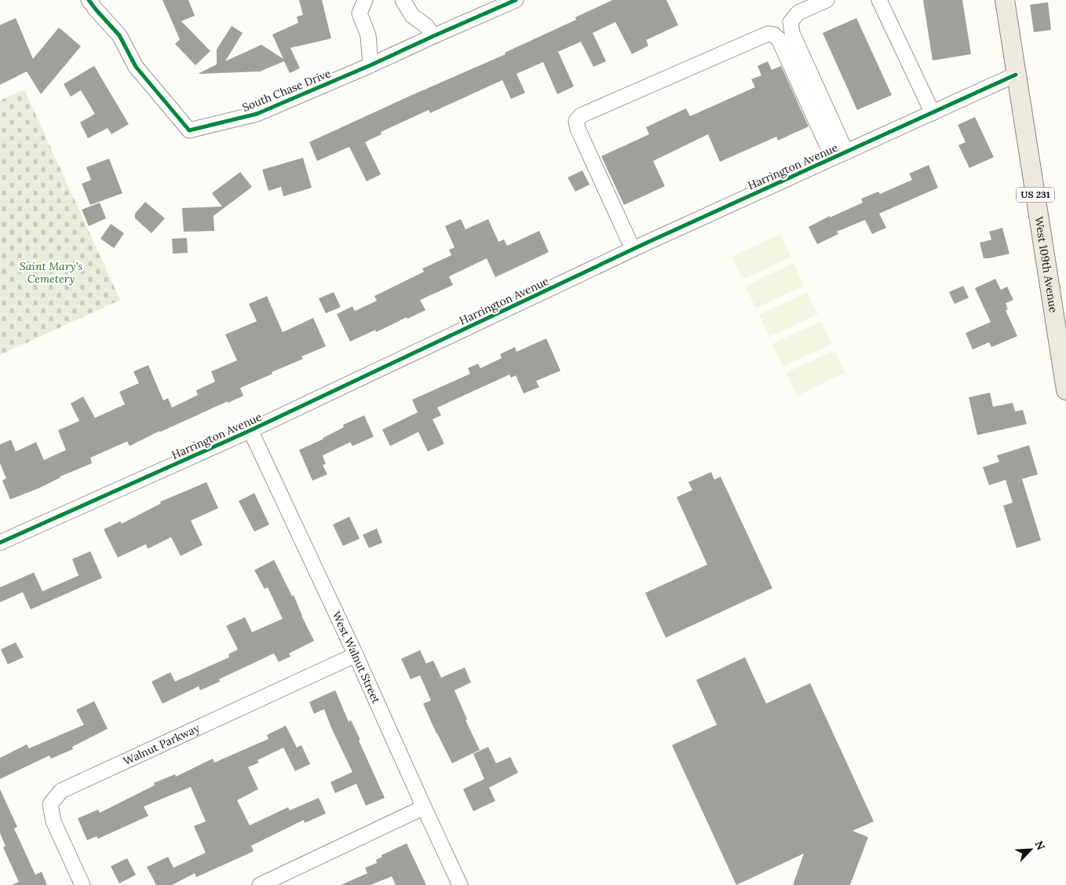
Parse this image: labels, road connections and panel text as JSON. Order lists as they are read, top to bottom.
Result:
{
  "streets": {
    "main road": ["US 231", "West 109th Avenue"],
    "street": [
      "South Chase Drive",
      "Harrington Avenue",
      "West Walnut Street",
      "Walnut Parkway"
    ]
  },
  "crossings": [
    ["Harrington Avenue", "West 109th Avenue"],
    ["Harrington Avenue", "West Walnut Street"],
    ["West Walnut Street", "Walnut Parkway"]
  ],
  "parks": ["Saint Mary's Cemetery"],
  "north": "top right"
}
